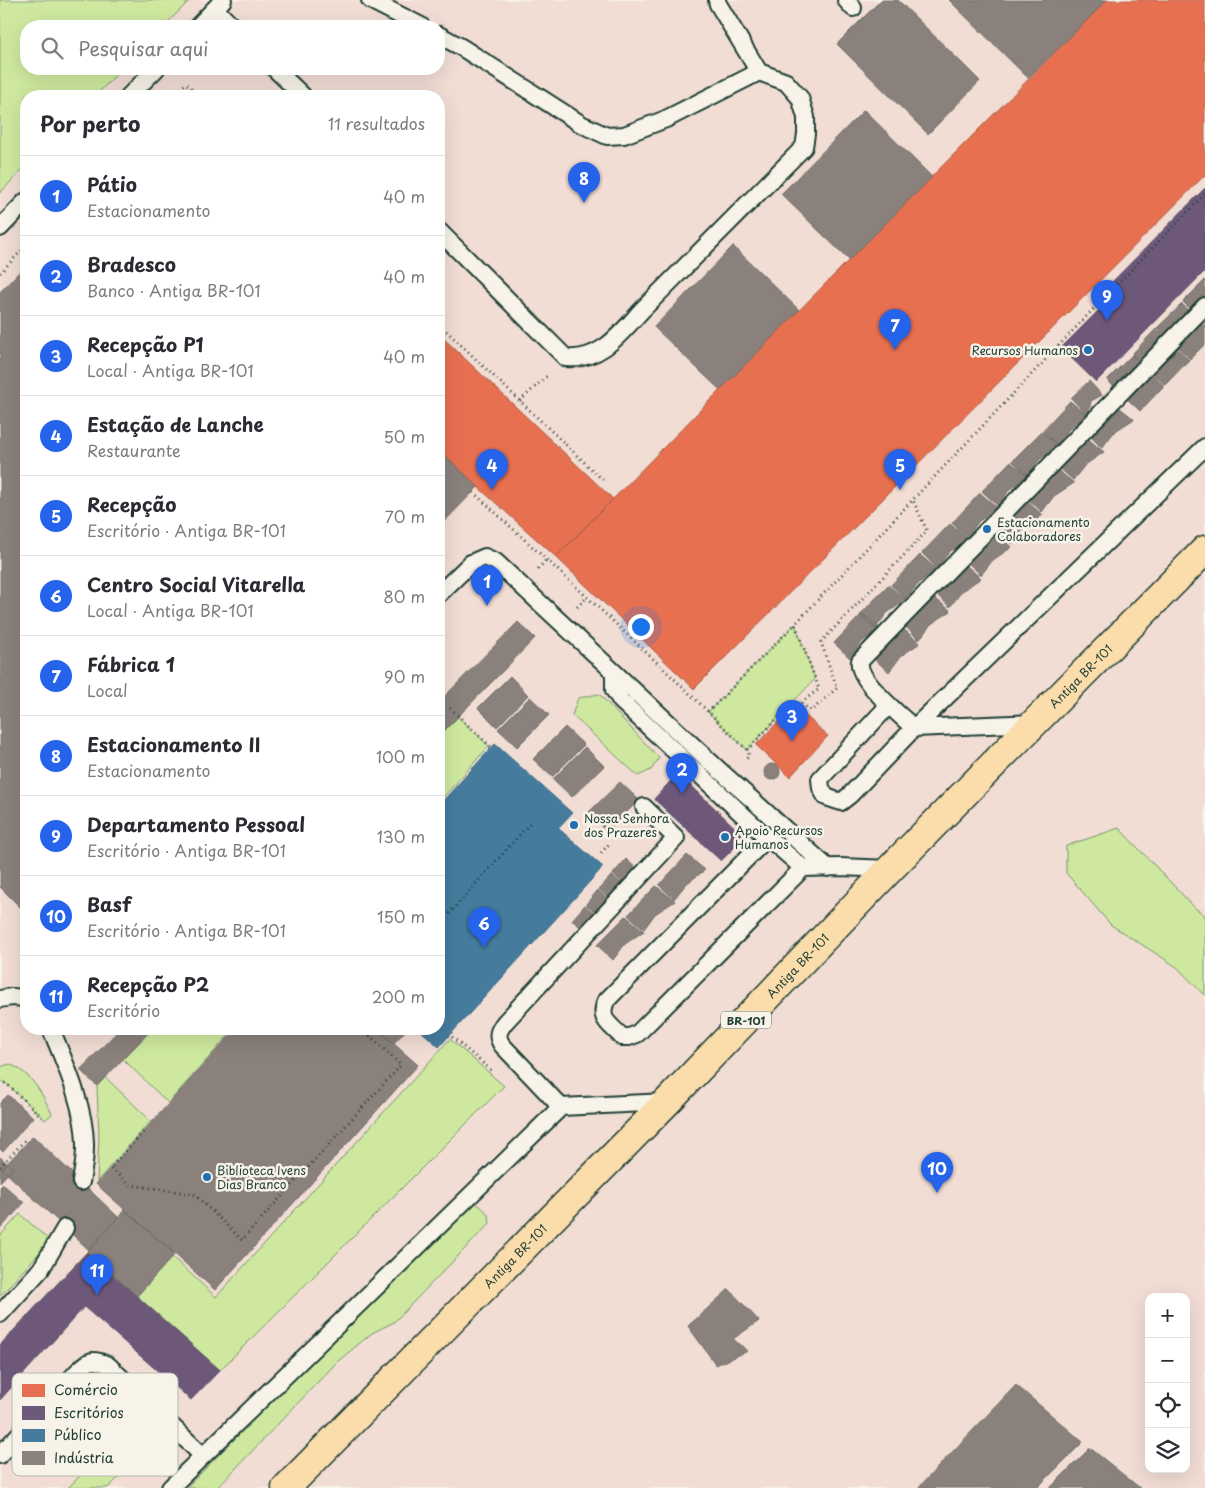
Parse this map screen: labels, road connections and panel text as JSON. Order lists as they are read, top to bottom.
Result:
{
  "streets": {
    "main road": ["Antiga BR-101", "BR-101"]
  },
  "places": [
    "Recursos Humanos",
    "Estacionamento Colaboradores",
    "Nossa Senhora dos Prazeres",
    "Apoio Recursos Humanos",
    "Biblioteca Ivens Dias Branco"
  ],
  "legend": [
    "Comércio",
    "Escritórios",
    "Público",
    "Indústria"
  ],
  "page": {
    "search": "Pesquisar aqui",
    "heading": ["Por perto", "11 resultados"],
    "list": [
      {
        "mark": "1",
        "name": "Pátio",
        "note": "Estacionamento",
        "value": "40 m"
      },
      {
        "mark": "2",
        "name": "Bradesco",
        "note": "Banco · Antiga BR-101",
        "value": "40 m"
      },
      {
        "mark": "3",
        "name": "Recepção P1",
        "note": "Local · Antiga BR-101",
        "value": "40 m"
      },
      {
        "mark": "4",
        "name": "Estação de Lanche",
        "note": "Restaurante",
        "value": "50 m"
      },
      {
        "mark": "5",
        "name": "Recepção",
        "note": "Escritório · Antiga BR-101",
        "value": "70 m"
      },
      {
        "mark": "6",
        "name": "Centro Social Vitarella",
        "note": "Local · Antiga BR-101",
        "value": "80 m"
      },
      {
        "mark": "7",
        "name": "Fábrica 1",
        "note": "Local",
        "value": "90 m"
      },
      {
        "mark": "8",
        "name": "Estacionamento II",
        "note": "Estacionamento",
        "value": "100 m"
      },
      {
        "mark": "9",
        "name": "Departamento Pessoal",
        "note": "Escritório · Antiga BR-101",
        "value": "130 m"
      },
      {
        "mark": "10",
        "name": "Basf",
        "note": "Escritório · Antiga BR-101",
        "value": "150 m"
      },
      {
        "mark": "11",
        "name": "Recepção P2",
        "note": "Escritório",
        "value": "200 m"
      }
    ],
    "pins": [
      "8",
      "9",
      "7",
      "4",
      "5",
      "1",
      "3",
      "2",
      "6",
      "10",
      "11"
    ],
    "map_buttons": ["+", "−"]
  }
}
